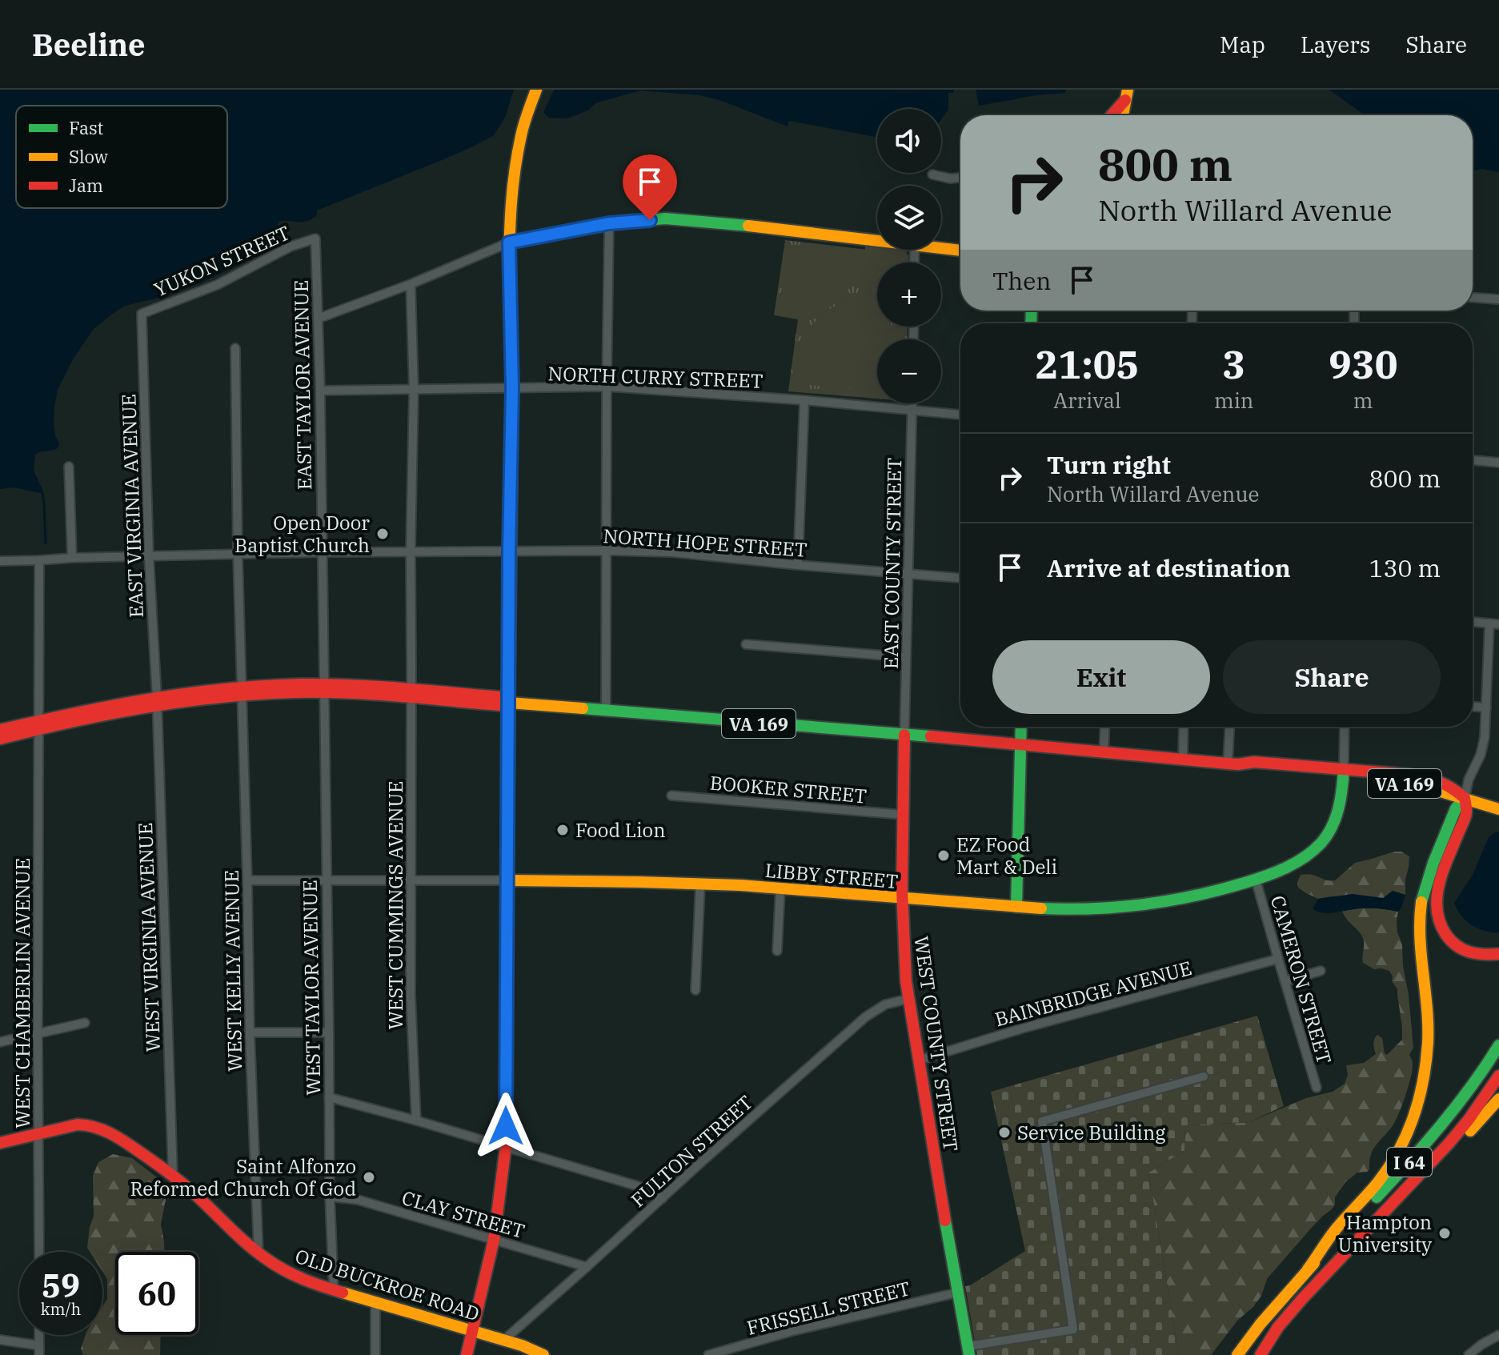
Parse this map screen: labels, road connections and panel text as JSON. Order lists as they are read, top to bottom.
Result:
{
  "streets": {
    "main road": [
      "VA 169",
      "LIBBY STREET",
      "WEST COUNTY STREET",
      "I 64",
      "OLD BUCKROE ROAD"
    ],
    "street": [
      "YUKON STREET",
      "NORTH CURRY STREET",
      "EAST TAYLOR AVENUE",
      "EAST VIRGINIA AVENUE",
      "NORTH HOPE STREET",
      "EAST COUNTY STREET",
      "BOOKER STREET",
      "WEST CUMMINGS AVENUE",
      "WEST VIRGINIA AVENUE",
      "WEST KELLY AVENUE",
      "CAMERON STREET",
      "WEST TAYLOR AVENUE",
      "WEST CHAMBERLIN AVENUE",
      "BAINBRIDGE AVENUE",
      "FULTON STREET",
      "CLAY STREET",
      "FRISSELL STREET"
    ]
  },
  "crossings": [
    ["YUKON STREET", "EAST TAYLOR AVENUE"],
    ["YUKON STREET", "EAST VIRGINIA AVENUE"],
    ["NORTH CURRY STREET", "EAST TAYLOR AVENUE"],
    ["NORTH CURRY STREET", "EAST COUNTY STREET"],
    ["NORTH CURRY STREET", "WEST CUMMINGS AVENUE"],
    ["EAST TAYLOR AVENUE", "NORTH HOPE STREET"],
    ["EAST TAYLOR AVENUE", "VA 169"],
    ["EAST TAYLOR AVENUE", "WEST TAYLOR AVENUE"],
    ["EAST VIRGINIA AVENUE", "NORTH HOPE STREET"],
    ["EAST VIRGINIA AVENUE", "VA 169"],
    ["EAST VIRGINIA AVENUE", "WEST VIRGINIA AVENUE"],
    ["NORTH HOPE STREET", "EAST COUNTY STREET"],
    ["NORTH HOPE STREET", "WEST CUMMINGS AVENUE"],
    ["NORTH HOPE STREET", "WEST KELLY AVENUE"],
    ["NORTH HOPE STREET", "WEST CHAMBERLIN AVENUE"],
    ["EAST COUNTY STREET", "VA 169"],
    ["EAST COUNTY STREET", "WEST COUNTY STREET"],
    ["VA 169", "LIBBY STREET"],
    ["VA 169", "WEST CUMMINGS AVENUE"],
    ["VA 169", "WEST VIRGINIA AVENUE"],
    ["VA 169", "WEST KELLY AVENUE"],
    ["VA 169", "WEST TAYLOR AVENUE"],
    ["VA 169", "WEST CHAMBERLIN AVENUE"],
    ["VA 169", "WEST COUNTY STREET"],
    ["BOOKER STREET", "WEST COUNTY STREET"],
    ["LIBBY STREET", "WEST CUMMINGS AVENUE"],
    ["LIBBY STREET", "WEST KELLY AVENUE"],
    ["LIBBY STREET", "CAMERON STREET"],
    ["LIBBY STREET", "WEST TAYLOR AVENUE"],
    ["LIBBY STREET", "WEST COUNTY STREET"],
    ["WEST VIRGINIA AVENUE", "OLD BUCKROE ROAD"],
    ["WEST KELLY AVENUE", "OLD BUCKROE ROAD"],
    ["CAMERON STREET", "BAINBRIDGE AVENUE"],
    ["WEST TAYLOR AVENUE", "CLAY STREET"],
    ["WEST TAYLOR AVENUE", "OLD BUCKROE ROAD"],
    ["WEST CHAMBERLIN AVENUE", "OLD BUCKROE ROAD"],
    ["BAINBRIDGE AVENUE", "WEST COUNTY STREET"],
    ["WEST COUNTY STREET", "FULTON STREET"],
    ["WEST COUNTY STREET", "FRISSELL STREET"],
    ["FULTON STREET", "CLAY STREET"],
    ["FULTON STREET", "OLD BUCKROE ROAD"]
  ],
  "places": [
    "Open Door Baptist Church",
    "Food Lion",
    "EZ Food Mart & Deli",
    "Service Building",
    "Saint Alfonzo Reformed Church Of God",
    "Hampton University"
  ],
  "legend": ["Fast", "Slow", "Jam"],
  "page": {
    "header": "Beeline",
    "nav": ["Map", "Layers", "Share"],
    "map_buttons": ["+", "−"],
    "turn": ["800 m", "North Willard Avenue"],
    "then": "Then",
    "eta": [
      "21:05",
      "Arrival",
      "3",
      "min",
      "930",
      "m"
    ],
    "list": [
      {
        "name": "Turn right",
        "note": "North Willard Avenue",
        "value": "800 m"
      },
      {
        "name": "Arrive at destination",
        "value": "130 m"
      }
    ],
    "buttons": ["Exit", "Share"],
    "speed": "59 km/h",
    "limit": "60"
  }
}
